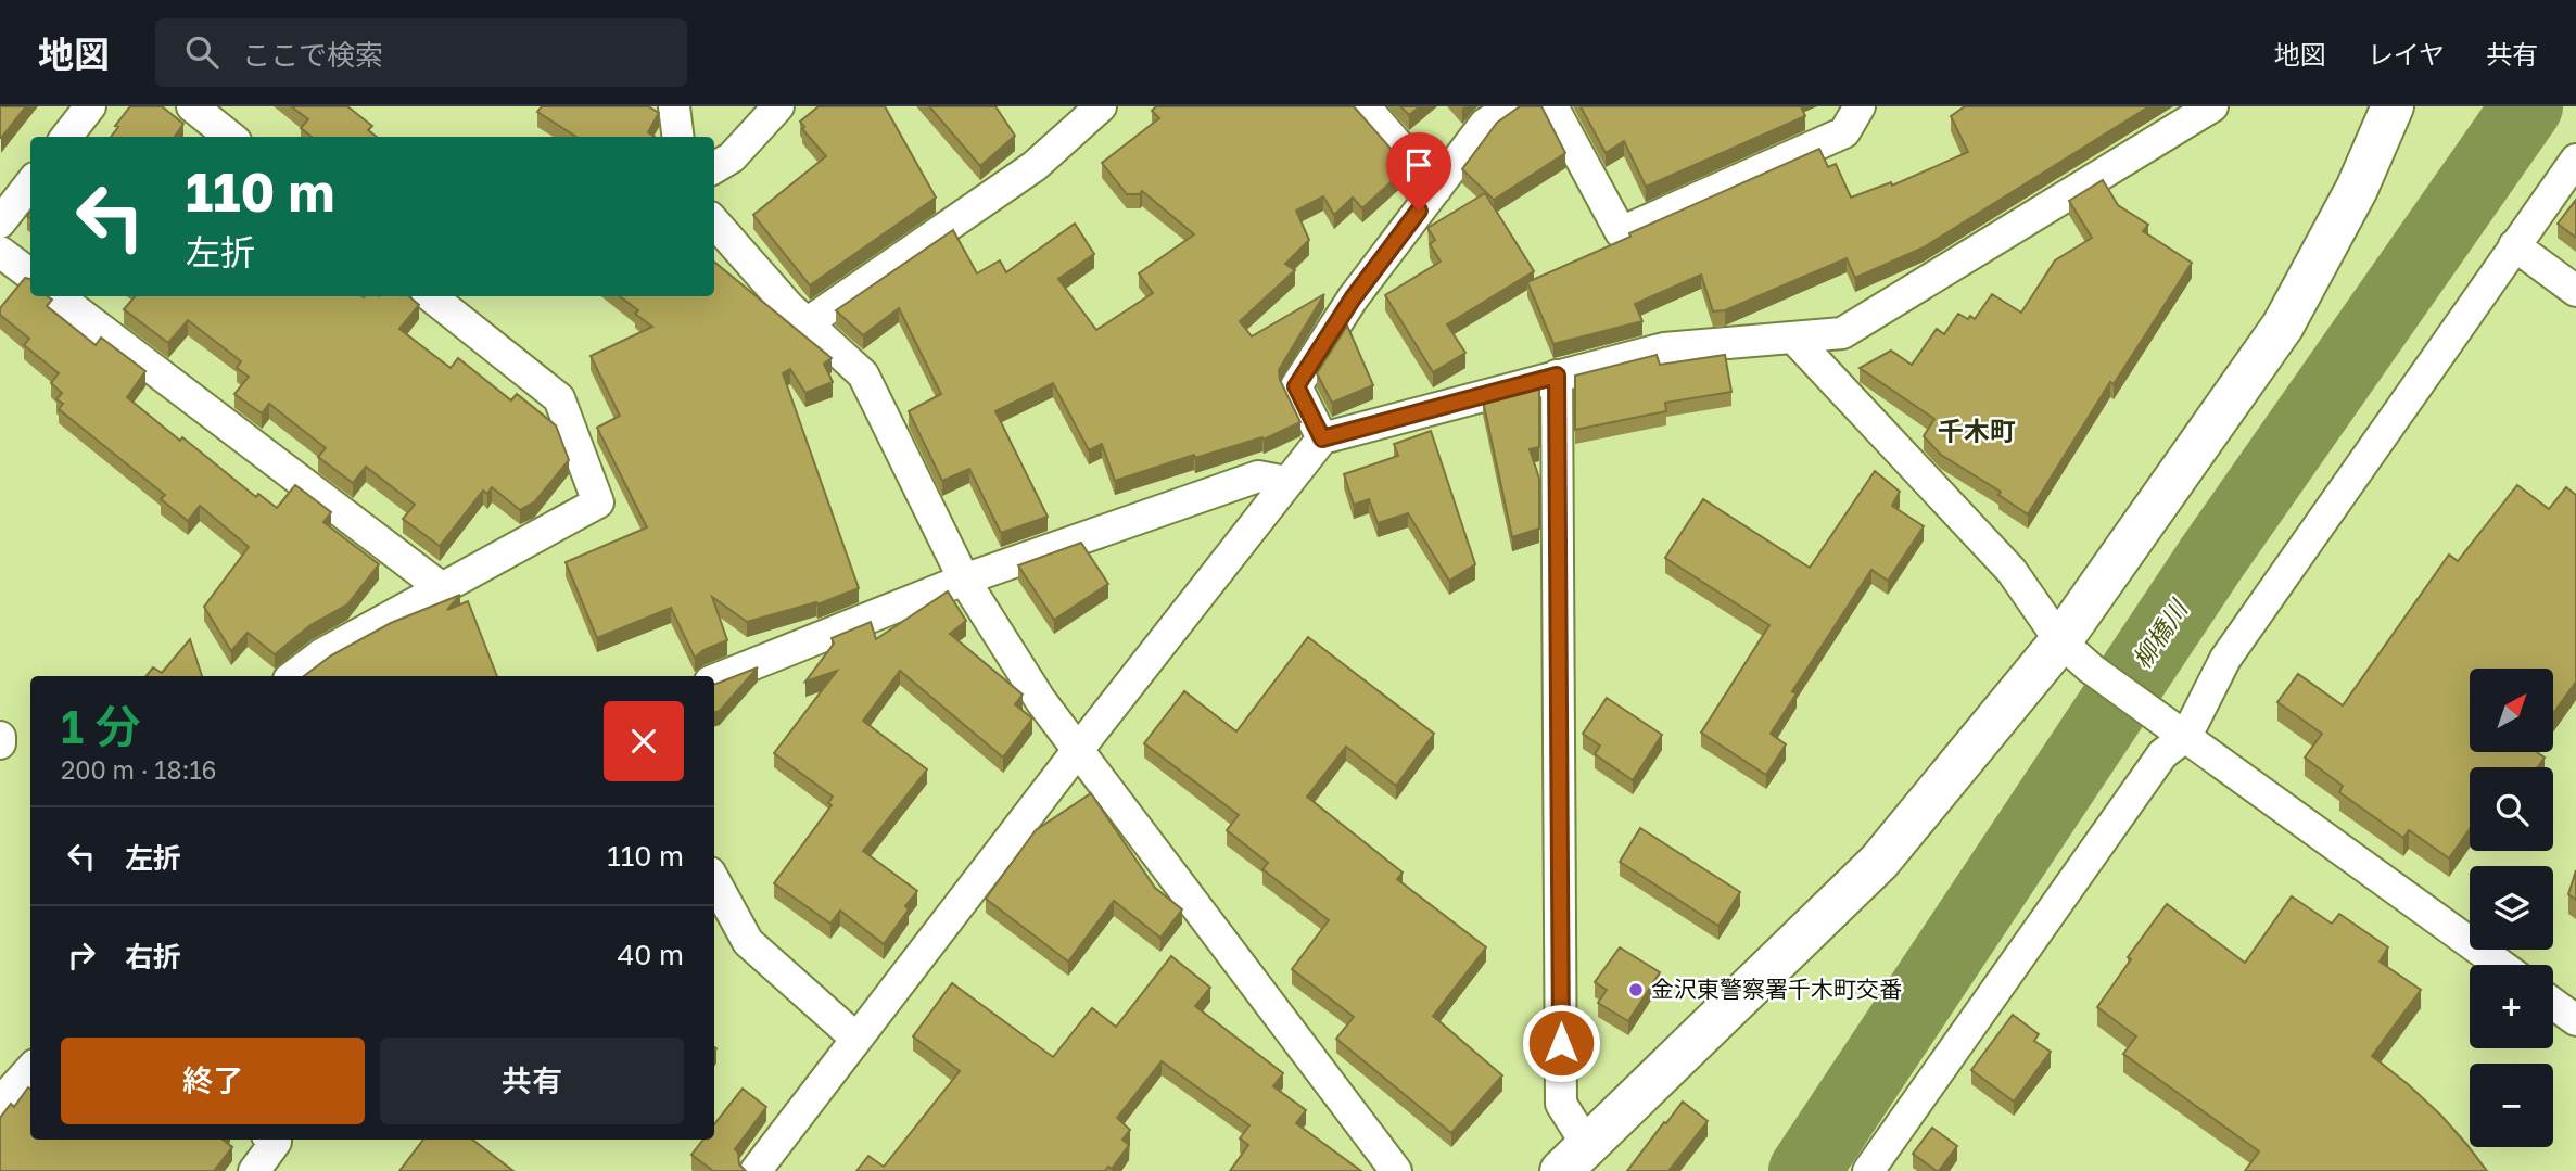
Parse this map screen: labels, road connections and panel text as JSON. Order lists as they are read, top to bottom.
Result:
{
  "districts": ["千木町"],
  "water": ["柳橋川"],
  "places": ["金沢東警察署千木町交番"],
  "north": "top right",
  "page": {
    "header": "地図",
    "search": "ここで検索",
    "nav": ["地図", "レイヤ", "共有"],
    "turn": ["110 m", "左折"],
    "map_buttons": ["+", "−"],
    "heading": ["1 分", "200 m · 18:16"],
    "list": [
      {
        "name": "左折",
        "value": "110 m"
      },
      {
        "name": "右折",
        "value": "40 m"
      }
    ],
    "buttons": ["終了", "共有"]
  }
}
